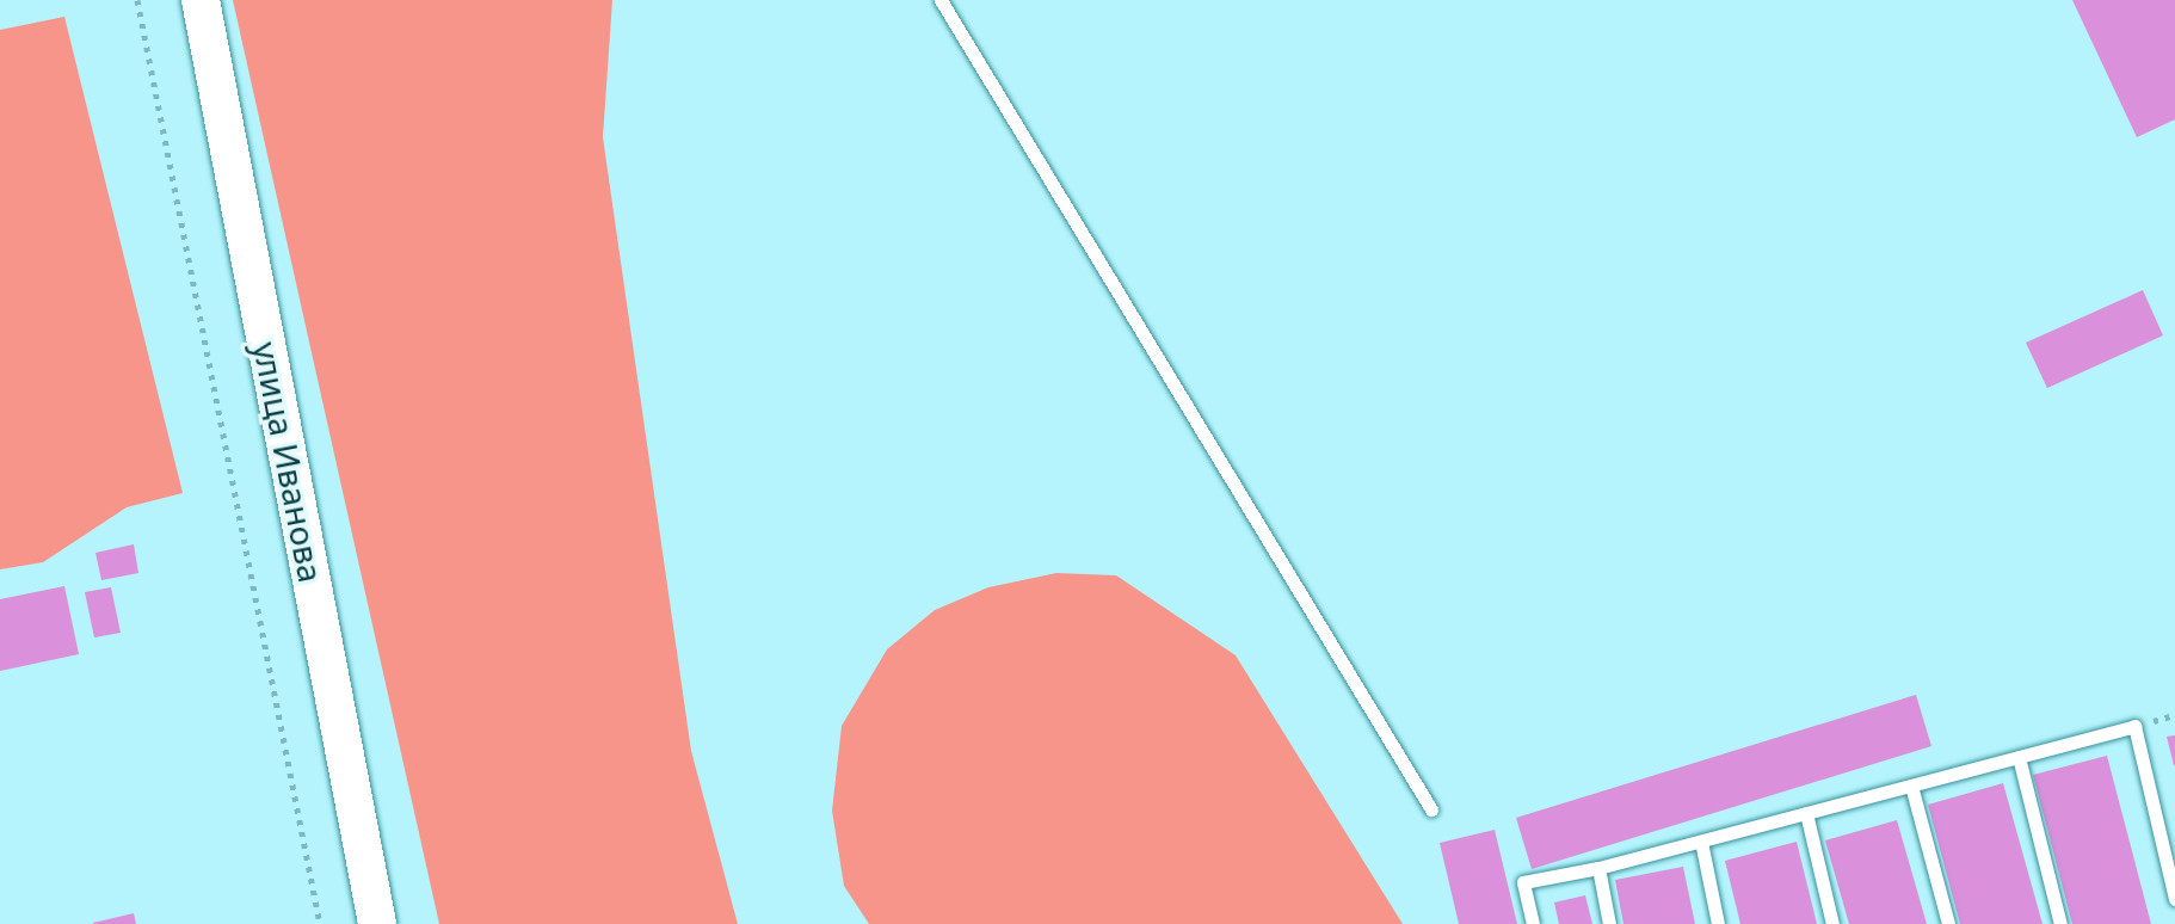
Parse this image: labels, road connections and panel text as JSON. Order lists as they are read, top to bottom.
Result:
{
  "streets": {
    "main road": ["улица Иванова"]
  }
}
